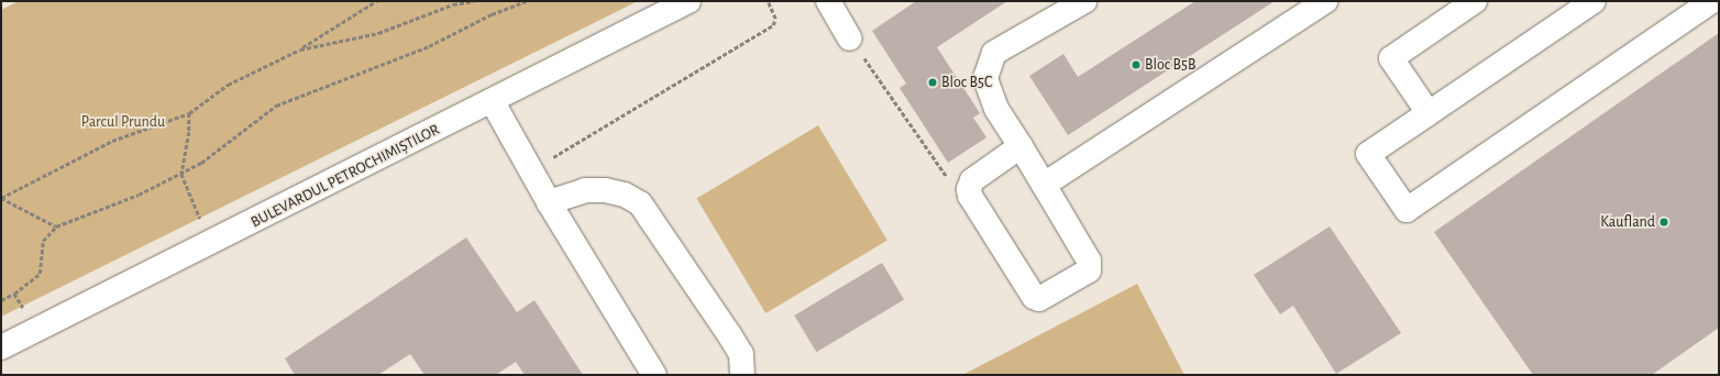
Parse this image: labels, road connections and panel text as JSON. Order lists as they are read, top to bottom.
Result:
{
  "streets": {
    "main road": ["BULEVARDUL PETROCHIMIȘTILOR"]
  },
  "parks": ["Parcul Prundu"],
  "places": ["Bloc B5B", "Bloc B5C", "Kaufland"]
}
